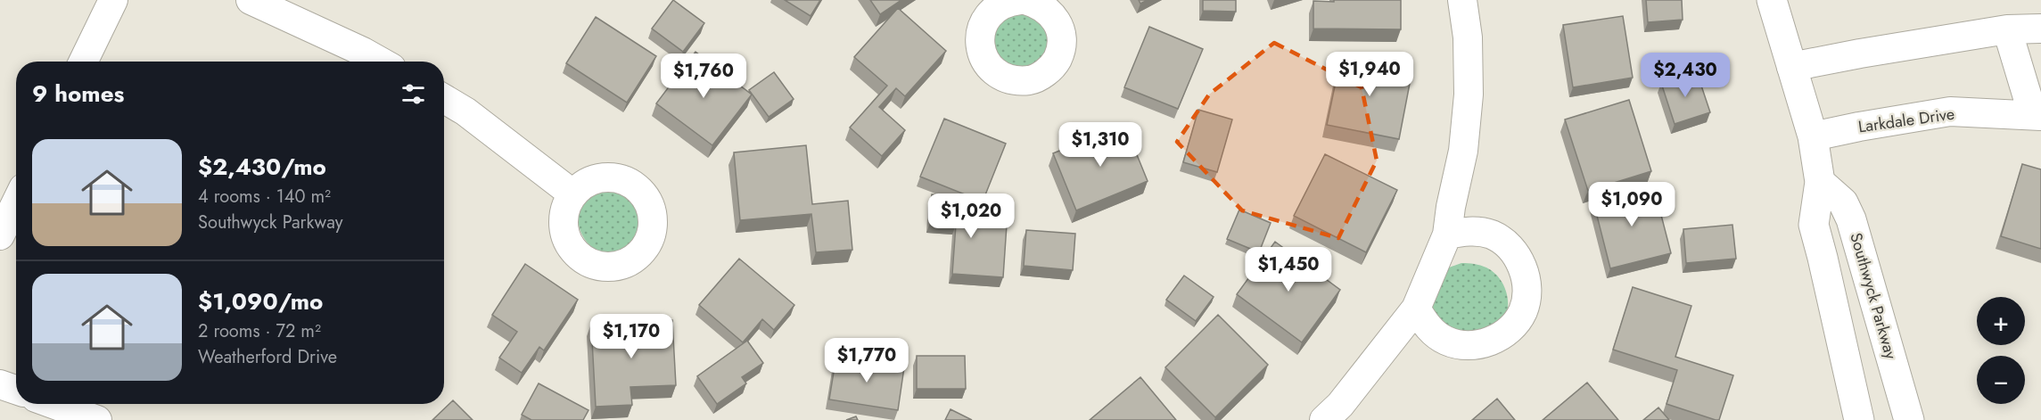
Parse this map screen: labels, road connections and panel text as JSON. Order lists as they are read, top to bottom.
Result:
{
  "streets": {
    "street": ["Larkdale Drive", "Southwyck Parkway"]
  },
  "page": {
    "price": [
      "$1,940",
      "$2,430",
      "$1,760",
      "$1,310",
      "$1,090",
      "$1,020",
      "$1,450",
      "$1,170",
      "$1,770"
    ],
    "heading": "9 homes",
    "list": [
      {
        "name": "$2,430/mo",
        "note": "4 rooms · 140 m² · Southwyck Parkway"
      },
      {
        "name": "$1,090/mo",
        "note": "2 rooms · 72 m² · Weatherford Drive"
      }
    ],
    "map_buttons": ["+", "−"]
  }
}
